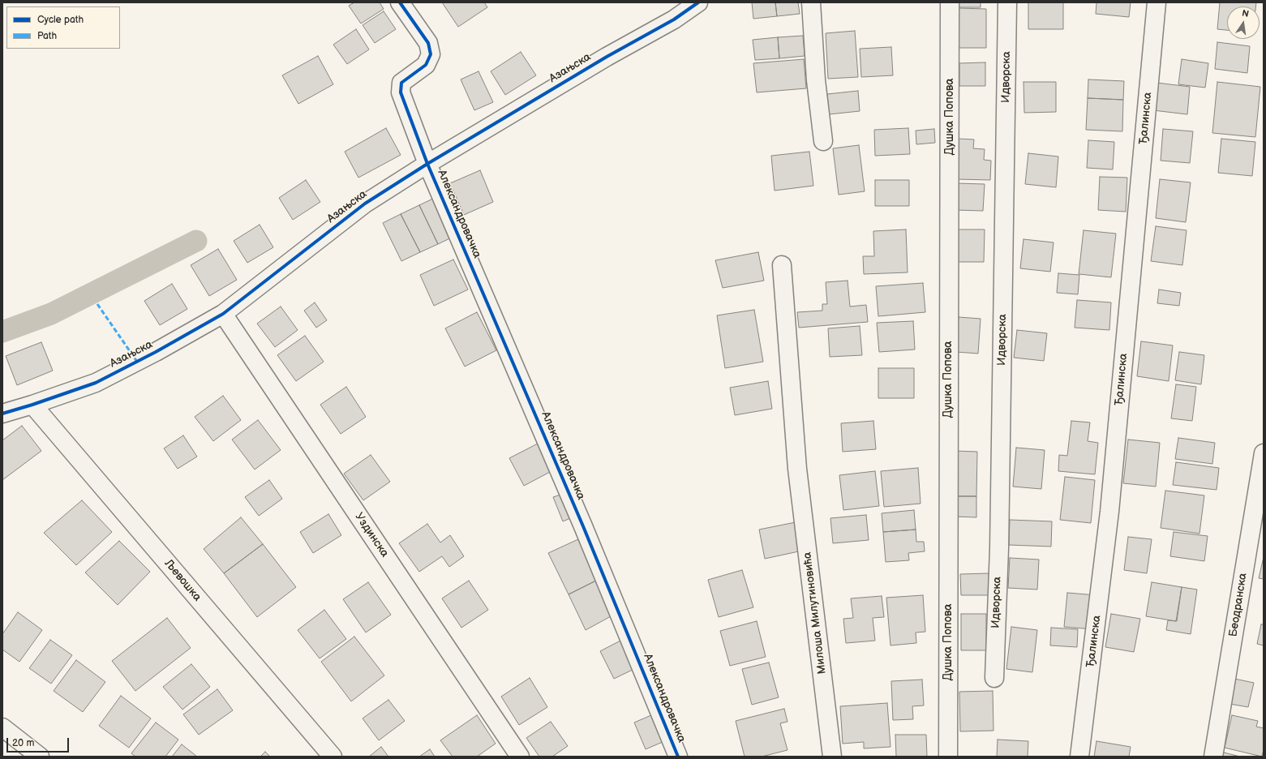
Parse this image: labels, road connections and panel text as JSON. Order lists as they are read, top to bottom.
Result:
{
  "streets": {
    "street": [
      "Азањска",
      "Идворска",
      "Душка Попова",
      "Ђалинска",
      "Александровачка",
      "Уздинска",
      "Љевошка",
      "Беодранска",
      "Милоша Милутиновића"
    ]
  },
  "crossings": [
    ["Азањска", "Александровачка"],
    ["Азањска", "Уздинска"],
    ["Азањска", "Љевошка"]
  ],
  "legend": ["Cycle path", "Path"],
  "scale_bar": "20 m",
  "north": "top"
}
